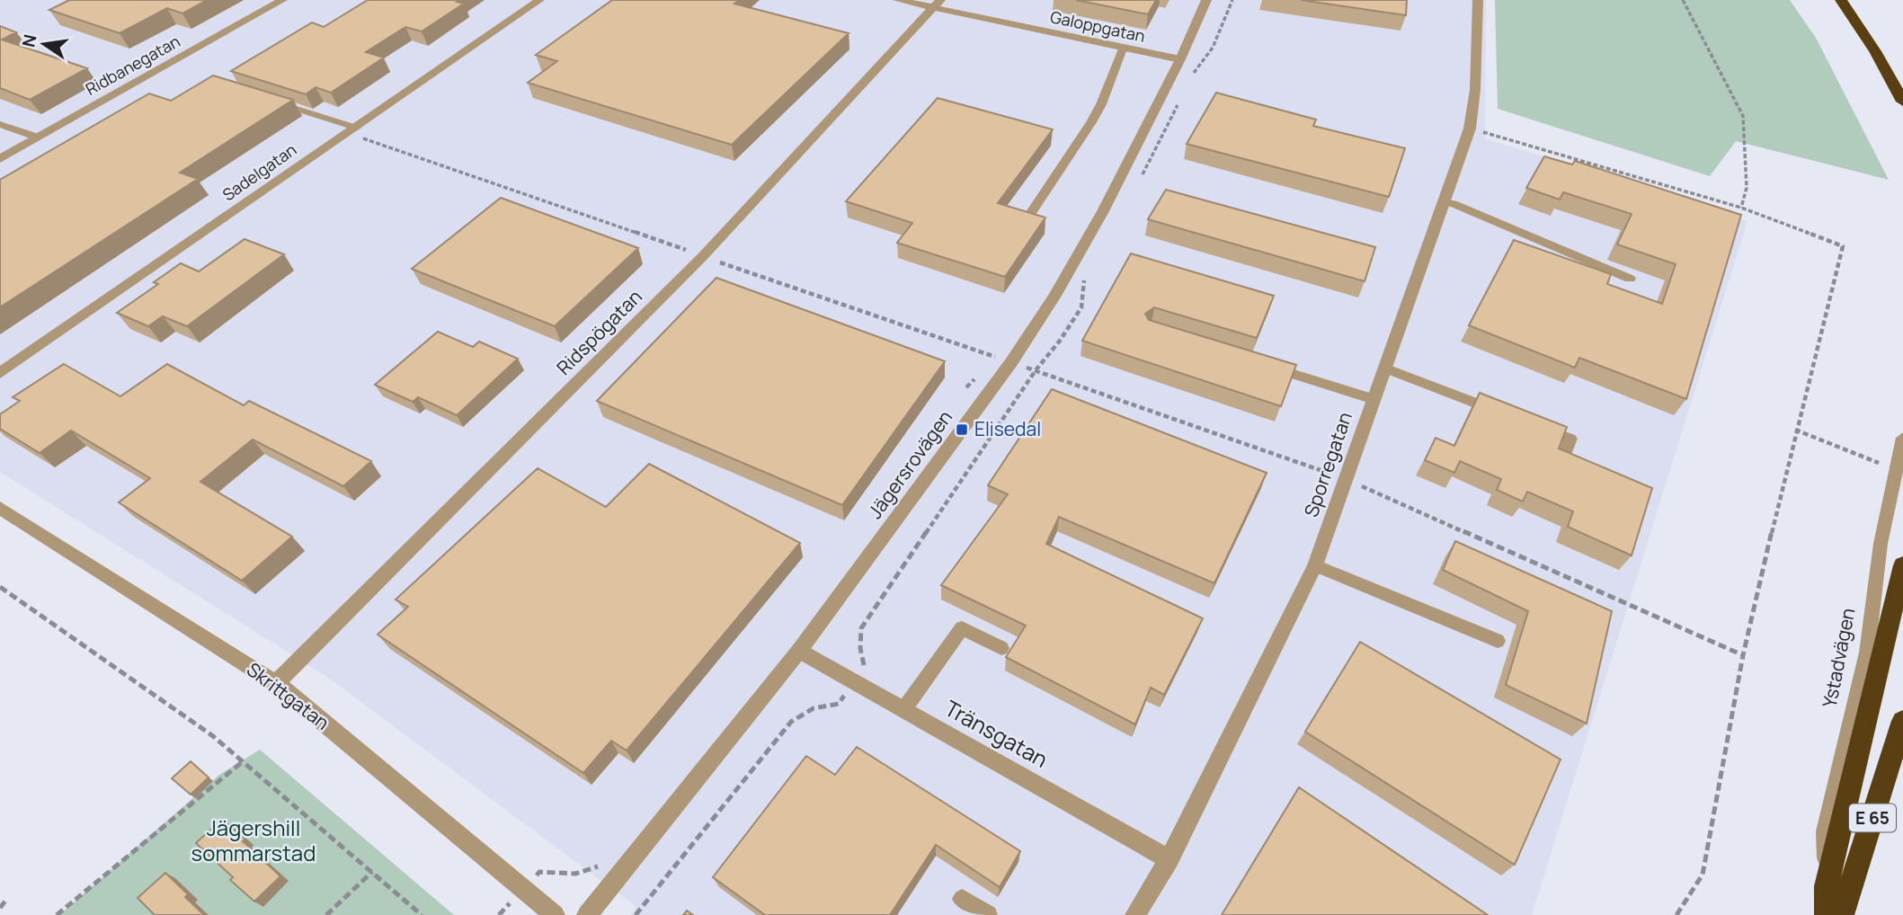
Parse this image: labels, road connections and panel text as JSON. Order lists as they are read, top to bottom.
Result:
{
  "streets": {
    "highway": ["E 65"],
    "street": [
      "Galoppgatan",
      "Ridbanegatan",
      "Sadelgatan",
      "Ridspögatan",
      "Jägersrovägen",
      "Sporregatan",
      "Skrittgatan",
      "Tränsgatan"
    ],
    "lane": ["Ystadvägen"]
  },
  "crossings": [
    ["Galoppgatan", "Ridspögatan"],
    ["Galoppgatan", "Jägersrovägen"],
    ["Ridspögatan", "Skrittgatan"],
    ["Jägersrovägen", "Tränsgatan"],
    ["Sporregatan", "Tränsgatan"]
  ],
  "parks": ["Jägershill sommarstad"],
  "places": {
    "transit": ["Elisedal"]
  },
  "north": "left"
}
